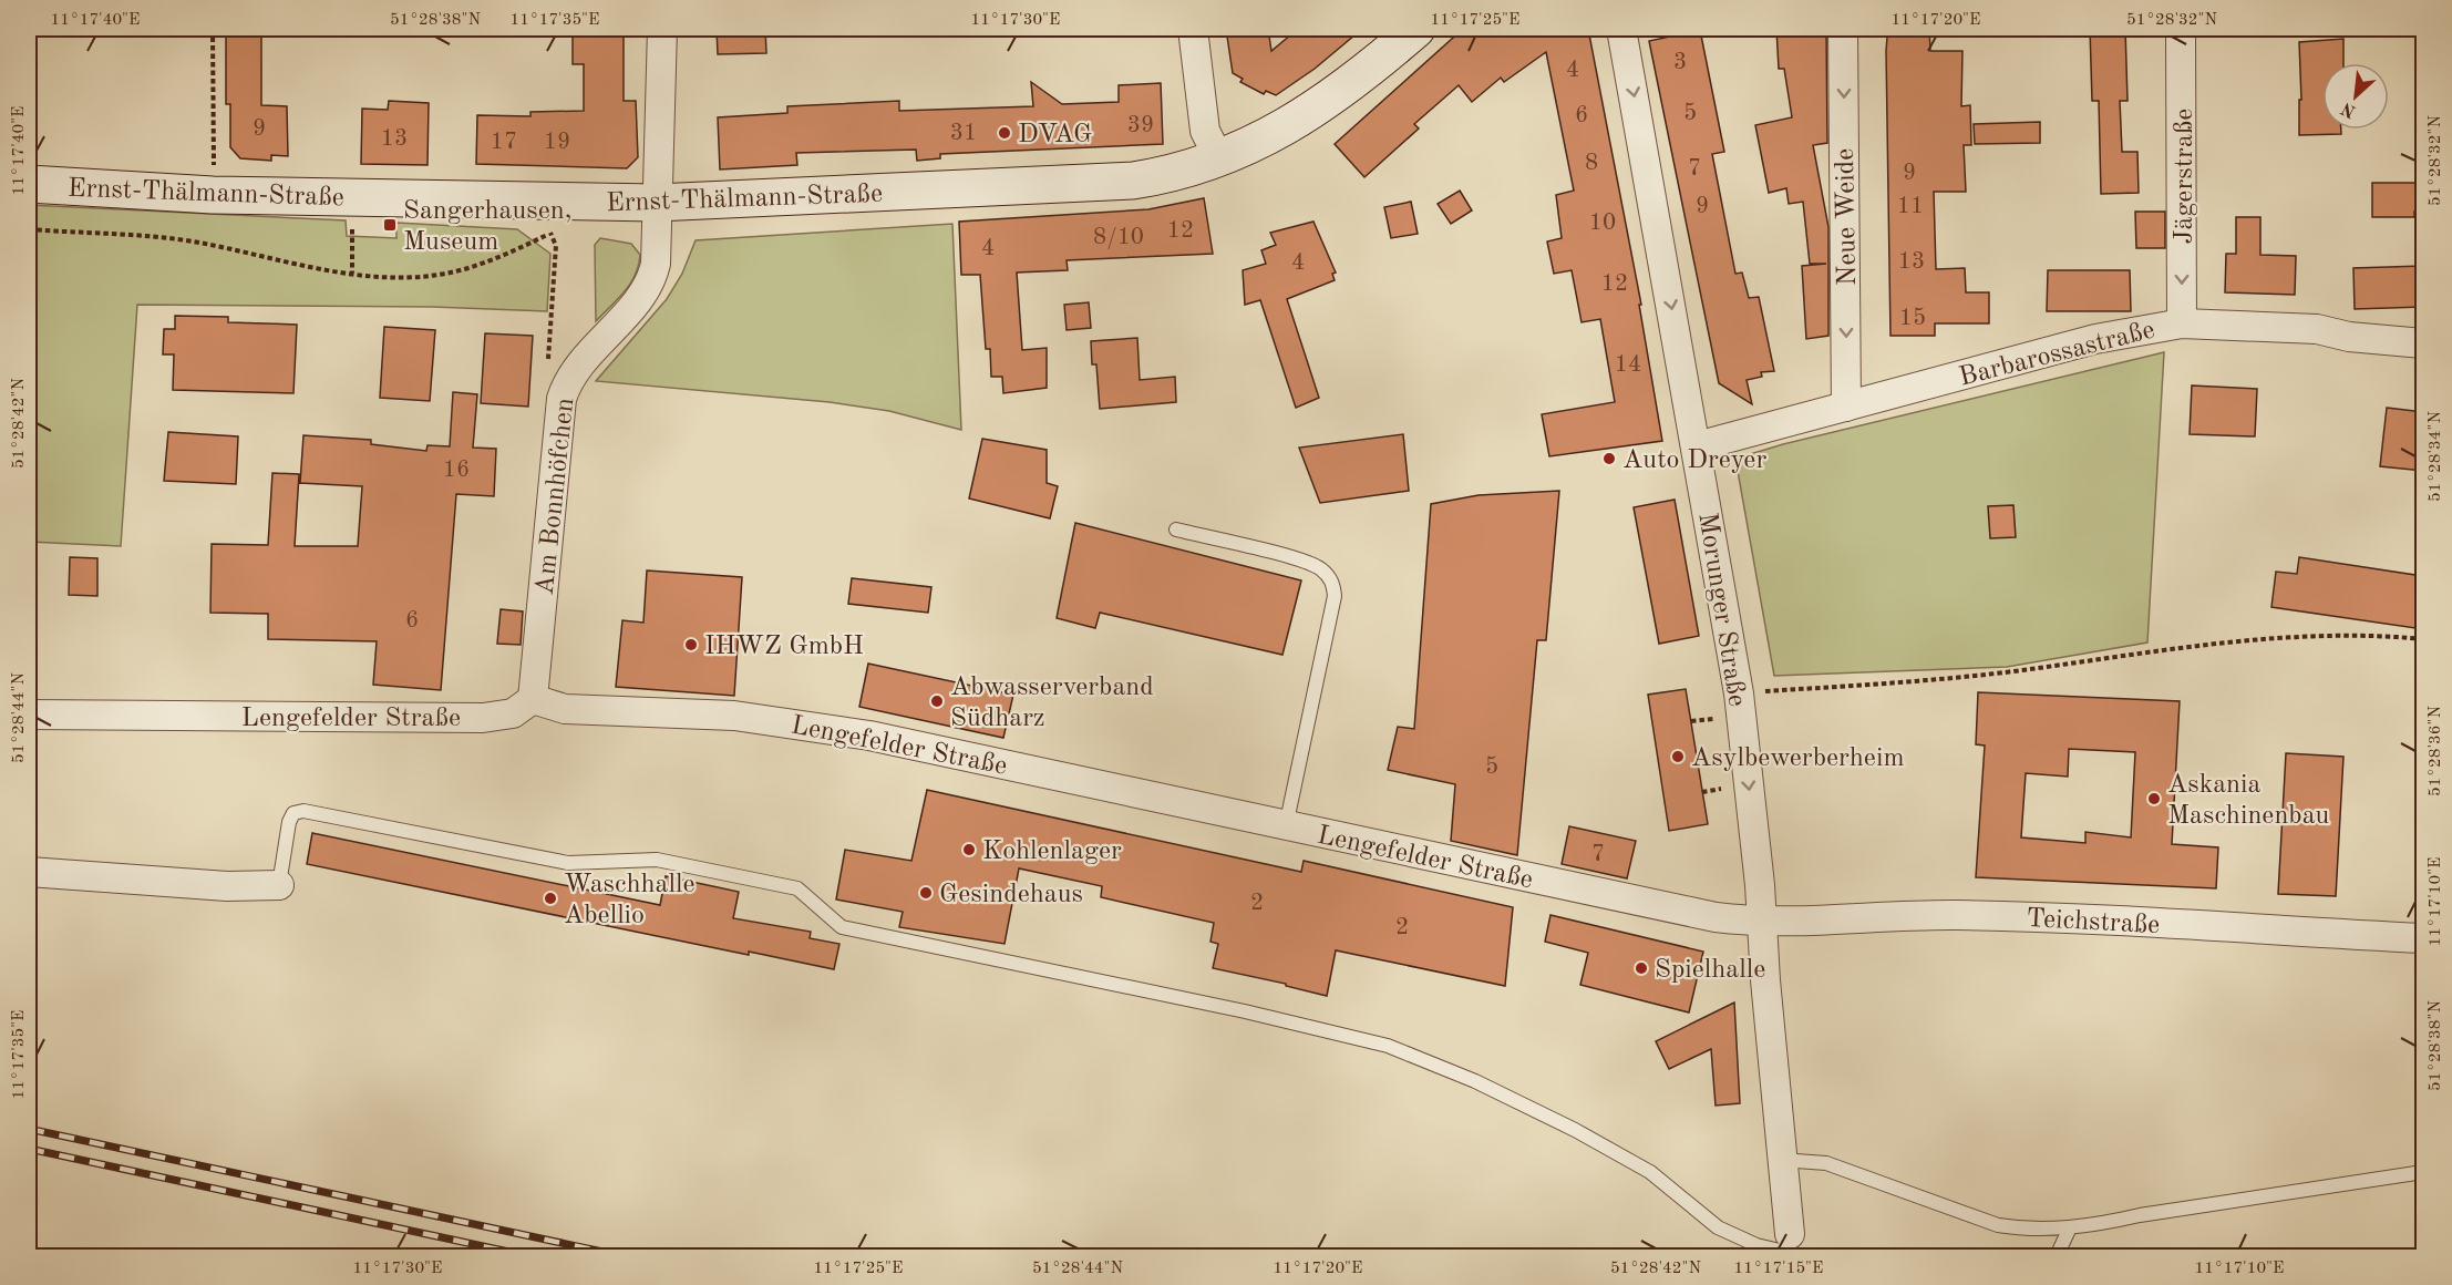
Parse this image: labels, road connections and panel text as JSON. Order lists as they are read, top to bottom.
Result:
{
  "streets": {
    "street": [
      "Jägerstraße",
      "Ernst-Thälmann-Straße",
      "Neue Weide",
      "Barbarossastraße",
      "Am Bonnhöfchen",
      "Morunger Straße",
      "Lengefelder Straße",
      "Teichstraße"
    ]
  },
  "crossings": [
    ["Jägerstraße", "Barbarossastraße"],
    ["Ernst-Thälmann-Straße", "Am Bonnhöfchen"],
    ["Neue Weide", "Barbarossastraße"],
    ["Barbarossastraße", "Morunger Straße"],
    ["Am Bonnhöfchen", "Lengefelder Straße"],
    ["Morunger Straße", "Lengefelder Straße"],
    ["Morunger Straße", "Teichstraße"],
    ["Lengefelder Straße", "Teichstraße"]
  ],
  "one_way": ["Jägerstraße", "Neue Weide", "Morunger Straße"],
  "places": {
    "other": [
      "DVAG",
      "Auto Dreyer",
      "IHWZ GmbH",
      "Abwasserverband Südharz",
      "Asylbewerberheim",
      "Askania Maschinenbau",
      "Kohlenlager",
      "Gesindehaus",
      "Waschhalle Abellio",
      "Spielhalle"
    ],
    "transit": ["Sangerhausen, Museum"]
  },
  "house_numbers": [
    "3",
    "4",
    "5",
    "6",
    "39",
    "9",
    "31",
    "13",
    "17",
    "19",
    "8",
    "7",
    "9",
    "9",
    "11",
    "10",
    "12",
    "8/10",
    "4",
    "13",
    "4",
    "12",
    "15",
    "14",
    "16",
    "6",
    "5",
    "7",
    "2",
    "2"
  ],
  "north": "bottom left",
  "coordinates": [
    "11°17'40\"E",
    "51°28'38\"N",
    "11°17'35\"E",
    "11°17'30\"E",
    "11°17'25\"E",
    "11°17'20\"E",
    "51°28'32\"N",
    "51°28'42\"N",
    "51°28'34\"N",
    "51°28'44\"N",
    "51°28'36\"N",
    "11°17'10\"E",
    "11°17'15\"E"
  ]
}
